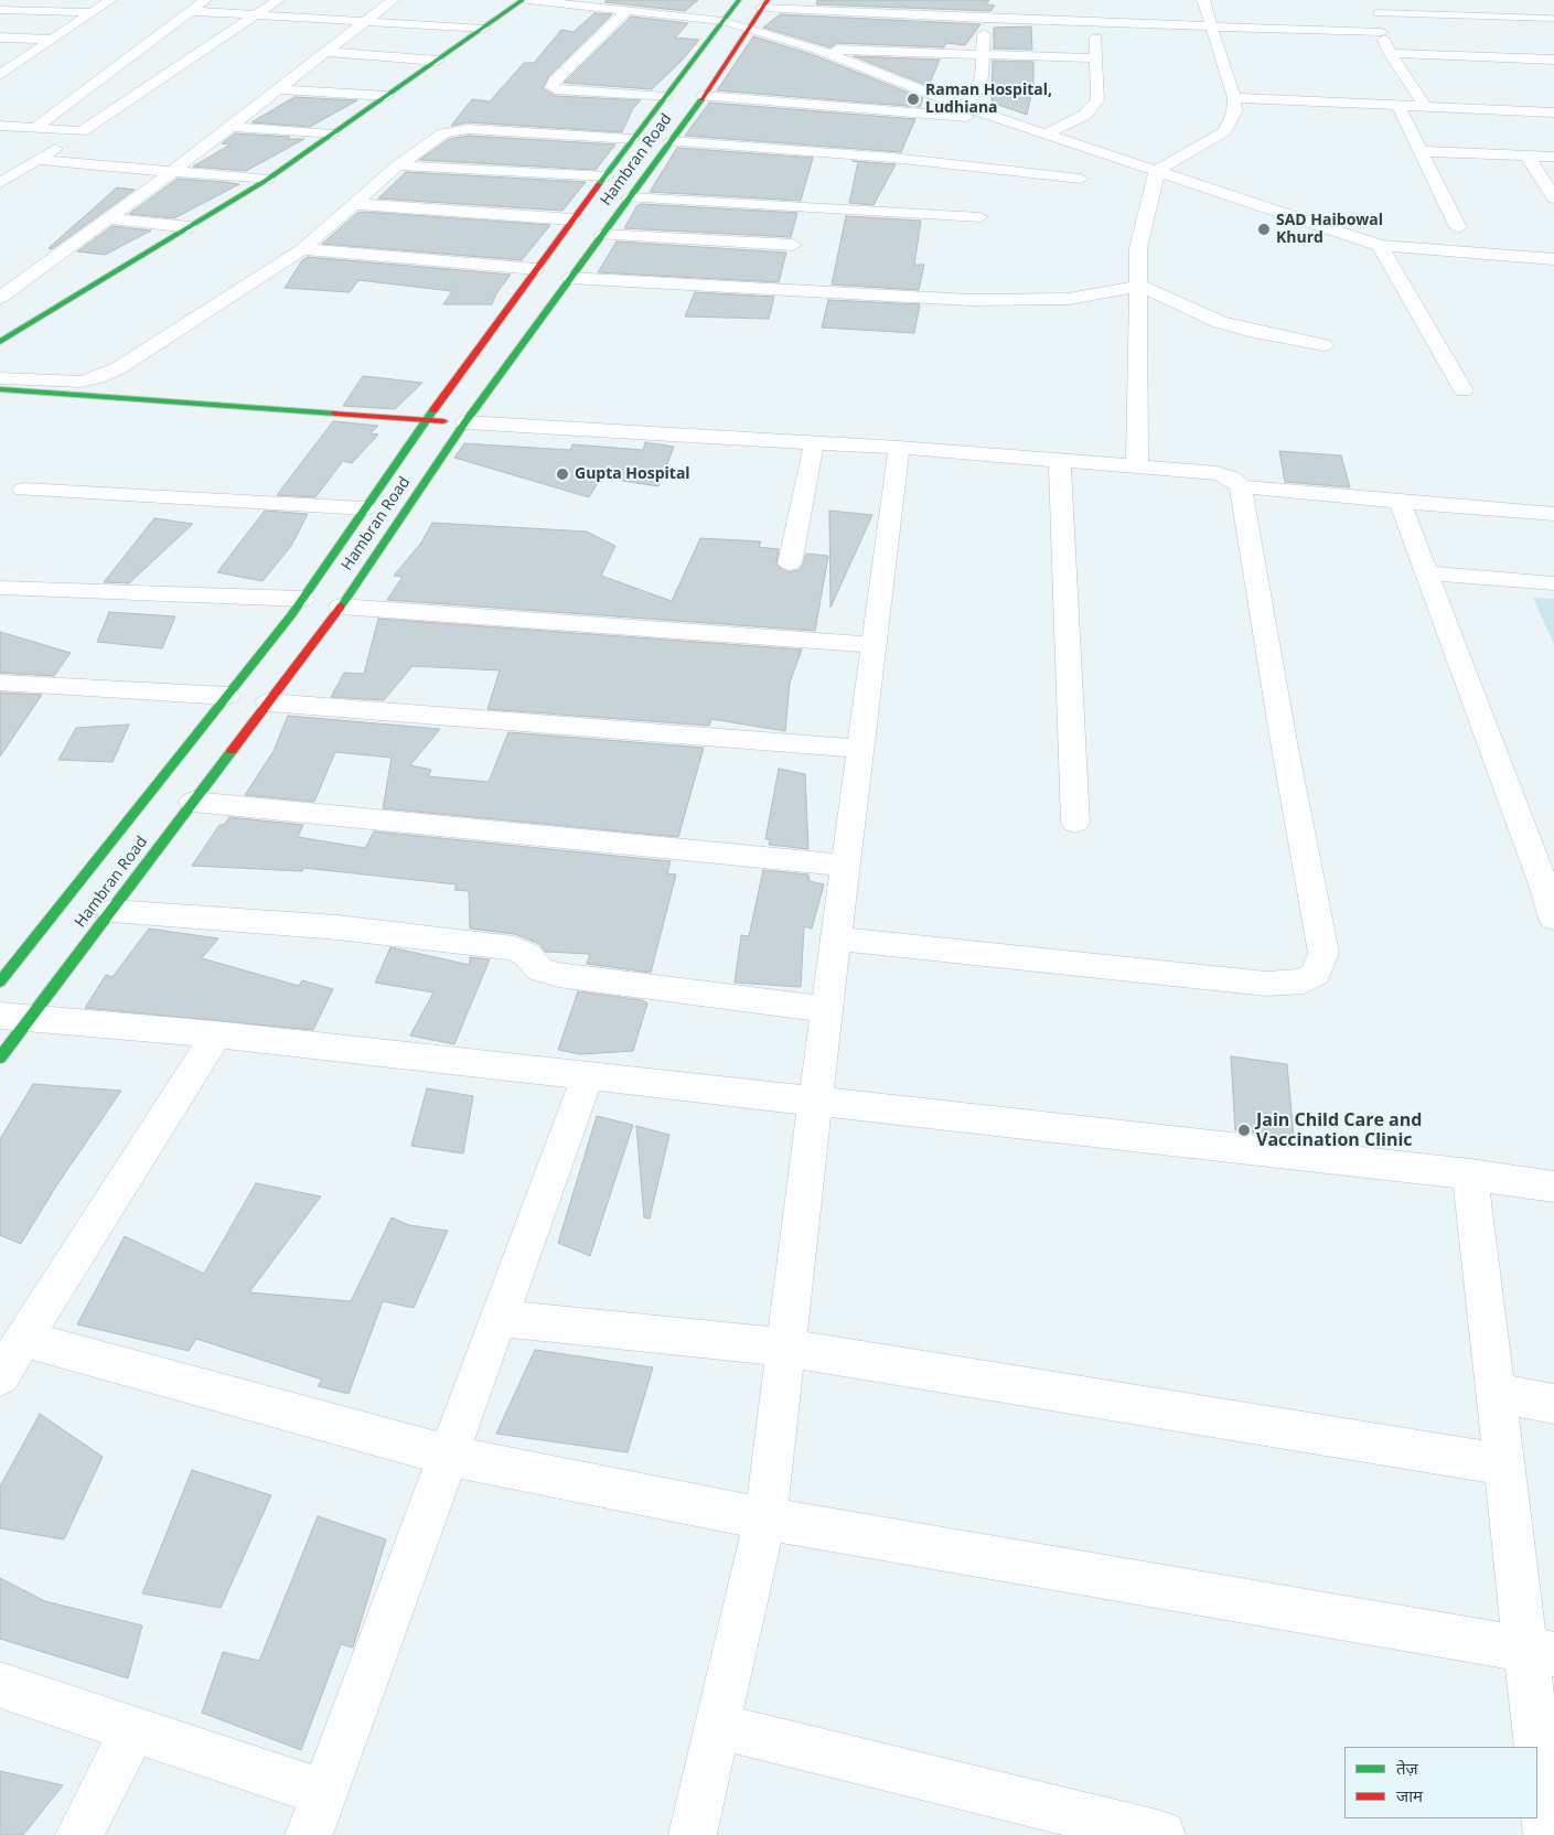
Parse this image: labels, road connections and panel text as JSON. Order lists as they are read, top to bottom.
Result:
{
  "streets": {
    "main road": ["Hambran Road"]
  },
  "places": [
    "Raman Hospital, Ludhiana",
    "SAD Haibowal Khurd",
    "Gupta Hospital",
    "Jain Child Care and Vaccination Clinic"
  ],
  "legend": ["तेज़", "जाम"]
}
